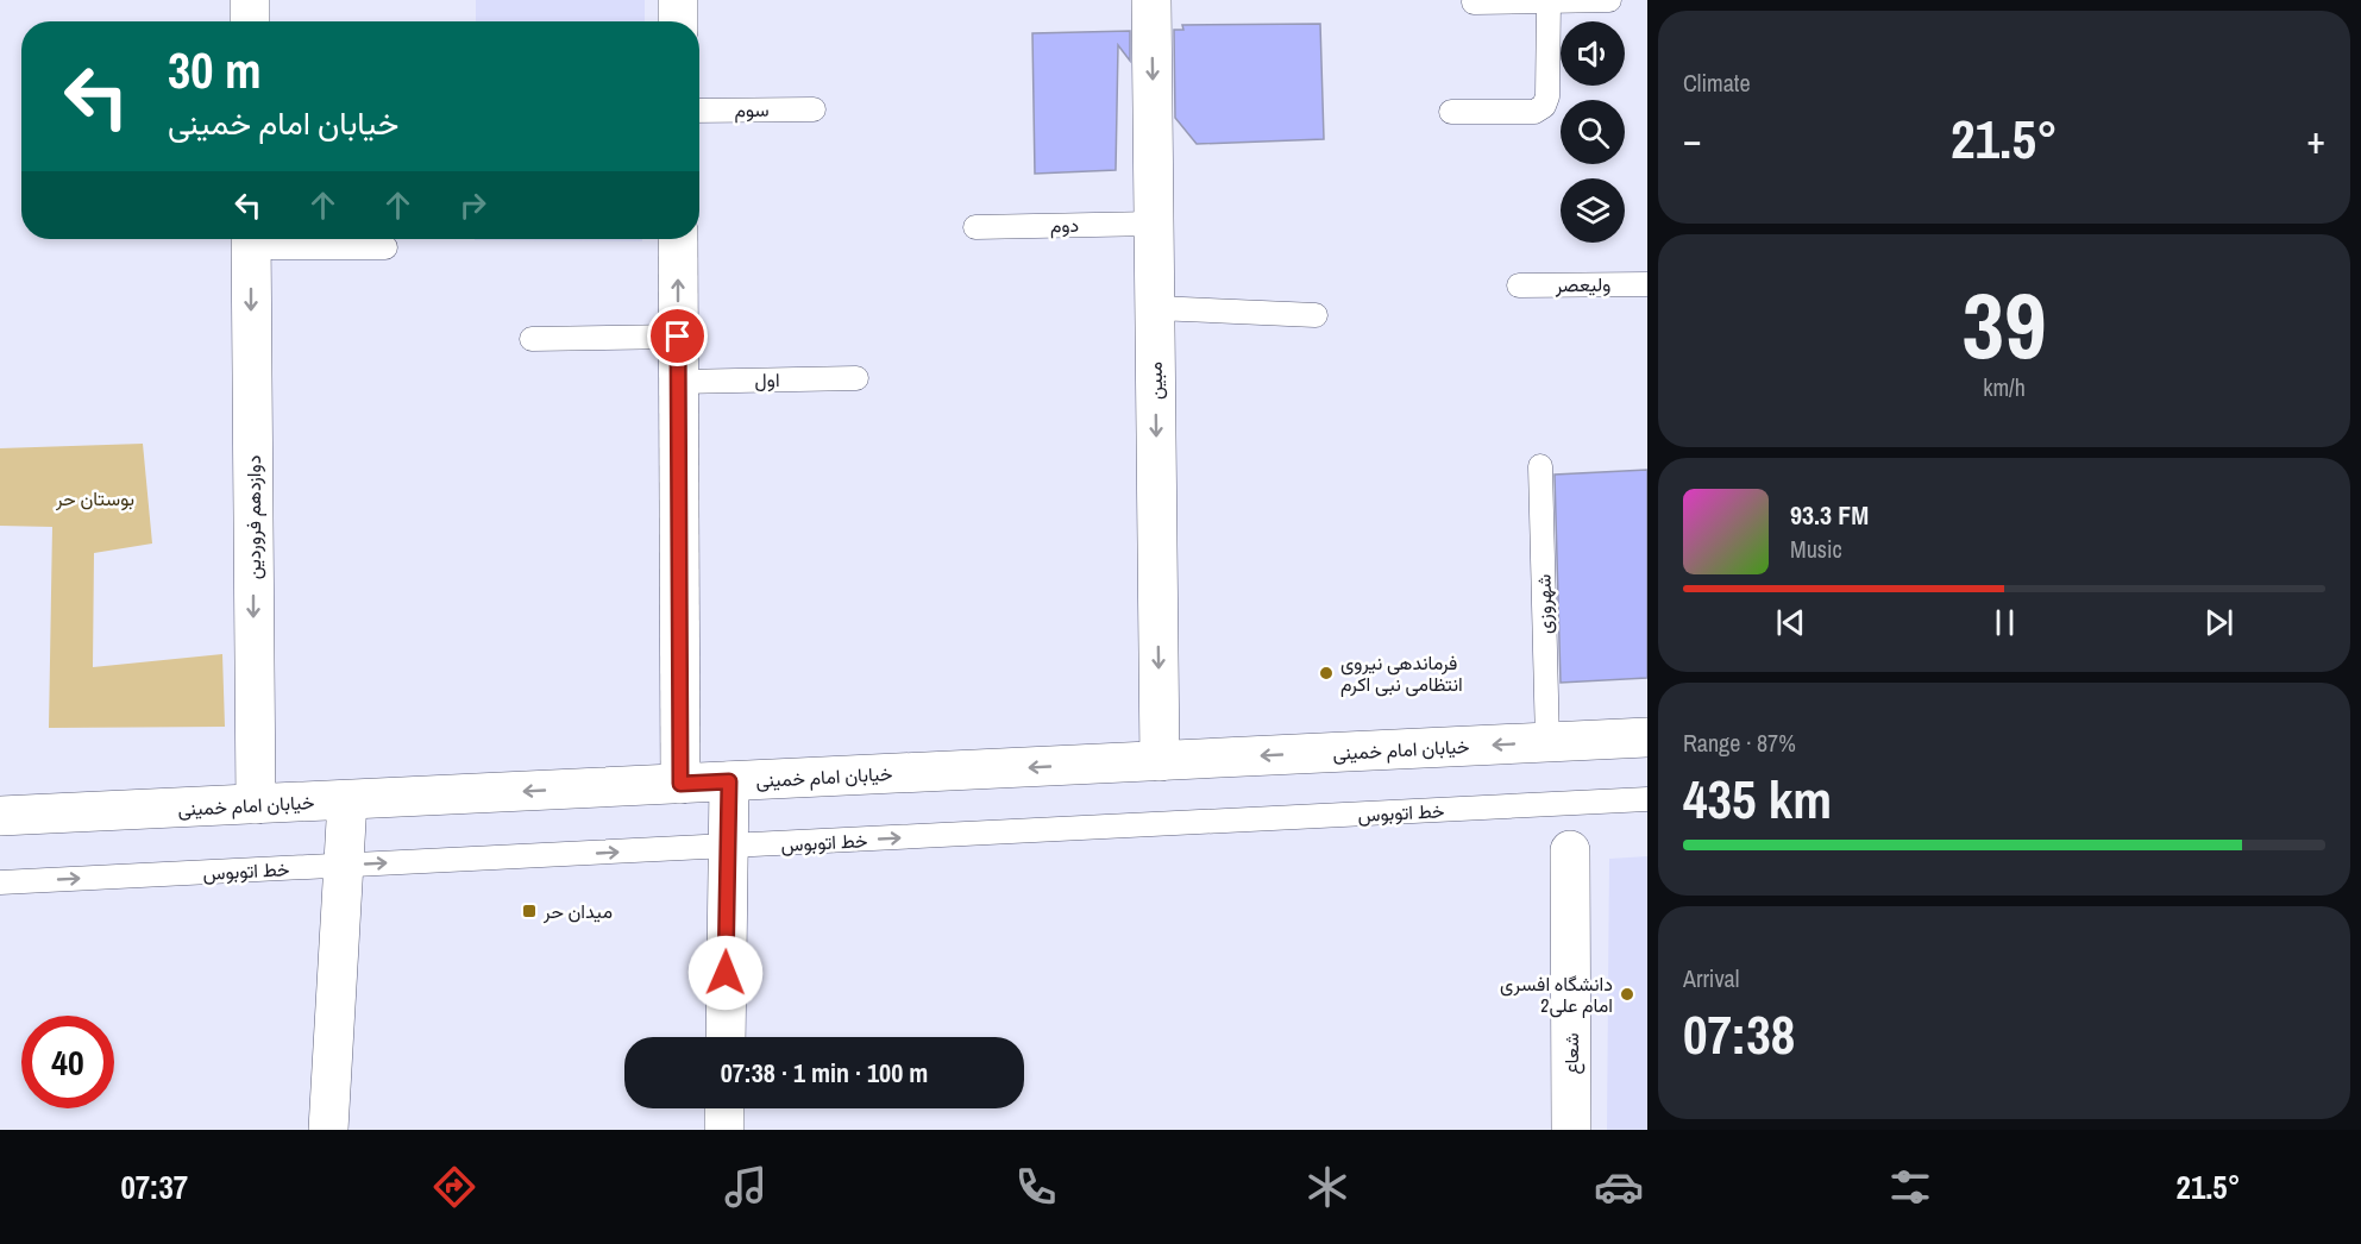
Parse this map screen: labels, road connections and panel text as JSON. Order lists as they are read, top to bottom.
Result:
{
  "streets": {
    "street": [
      "مبین",
      "دوازدهم فروردین",
      "خیابان امام خمینی",
      "شعاع"
    ],
    "lane": [
      "سوم",
      "دوم",
      "ولیعصر",
      "اول",
      "شهروزی",
      "خط اتوبوس"
    ]
  },
  "crossings": [
    ["دوم", "مبین"],
    ["مبین", "خیابان امام خمینی"],
    ["دوازدهم فروردین", "خیابان امام خمینی"],
    ["شهروزی", "خیابان امام خمینی"]
  ],
  "one_way": [
    "مبین",
    "دوازدهم فروردین",
    "خیابان امام خمینی",
    "خط اتوبوس"
  ],
  "parks": ["بوستان حر"],
  "places": {
    "other": ["فرماندهی نیروی انتظامی نبی اکرم", "دانشگاه افسری امام علی2"],
    "transit": ["میدان حر"]
  },
  "page": {
    "tile": [
      "Climate",
      ["39", "km/h"],
      ["Range · 87%", "435 km"],
      ["Arrival", "07:38"]
    ],
    "turn": ["30 m", "خیابان امام خمینی"],
    "heat": ["−", "21.5°", "+"],
    "song": ["93.3 FM", "Music"],
    "limit": "40",
    "trip": "07:38 · 1 min · 100 m",
    "tabs": ["07:37", "21.5°"]
  }
}
